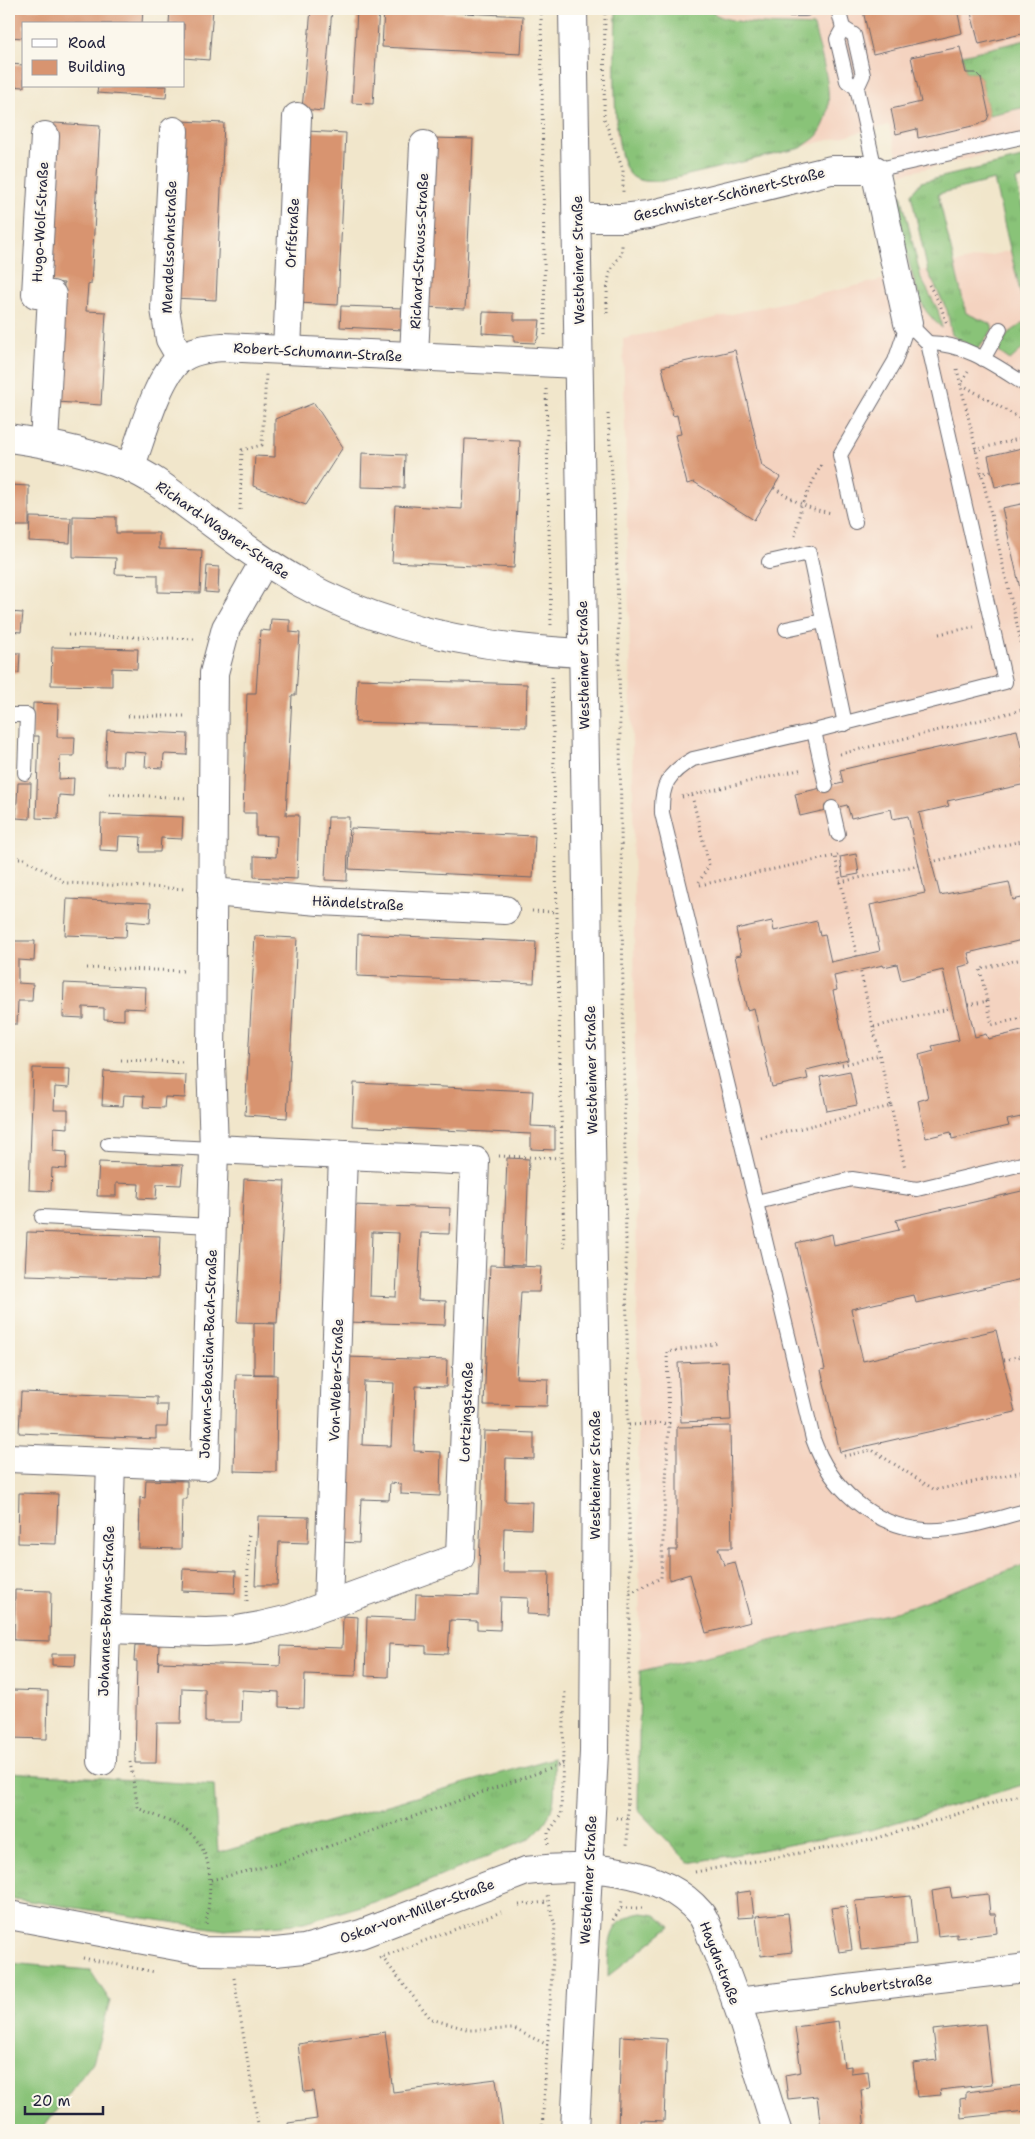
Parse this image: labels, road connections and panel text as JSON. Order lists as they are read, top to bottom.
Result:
{
  "streets": {
    "street": [
      "Geschwister-Schönert-Straße",
      "Hugo-Wolf-Straße",
      "Orffstraße",
      "Mendelssohnstraße",
      "Richard-Strauss-Straße",
      "Westheimer Straße",
      "Robert-Schumann-Straße",
      "Richard-Wagner-Straße",
      "Händelstraße",
      "Johann-Sebastian-Bach-Straße",
      "Von-Weber-Straße",
      "Lortzingstraße",
      "Johannes-Brahms-Straße",
      "Oskar-von-Miller-Straße",
      "Haydnstraße",
      "Schubertstraße"
    ]
  },
  "crossings": [
    ["Geschwister-Schönert-Straße", "Westheimer Straße"],
    ["Hugo-Wolf-Straße", "Richard-Wagner-Straße"],
    ["Orffstraße", "Robert-Schumann-Straße"],
    ["Mendelssohnstraße", "Robert-Schumann-Straße"],
    ["Richard-Strauss-Straße", "Robert-Schumann-Straße"],
    ["Westheimer Straße", "Robert-Schumann-Straße"],
    ["Westheimer Straße", "Richard-Wagner-Straße"],
    ["Westheimer Straße", "Oskar-von-Miller-Straße"],
    ["Westheimer Straße", "Haydnstraße"],
    ["Robert-Schumann-Straße", "Richard-Wagner-Straße"],
    ["Richard-Wagner-Straße", "Johann-Sebastian-Bach-Straße"],
    ["Händelstraße", "Johann-Sebastian-Bach-Straße"],
    ["Johann-Sebastian-Bach-Straße", "Johannes-Brahms-Straße"],
    ["Von-Weber-Straße", "Lortzingstraße"],
    ["Lortzingstraße", "Johannes-Brahms-Straße"],
    ["Oskar-von-Miller-Straße", "Haydnstraße"],
    ["Haydnstraße", "Schubertstraße"]
  ],
  "legend": ["Road", "Building"],
  "scale_bar": "20 m"
}
